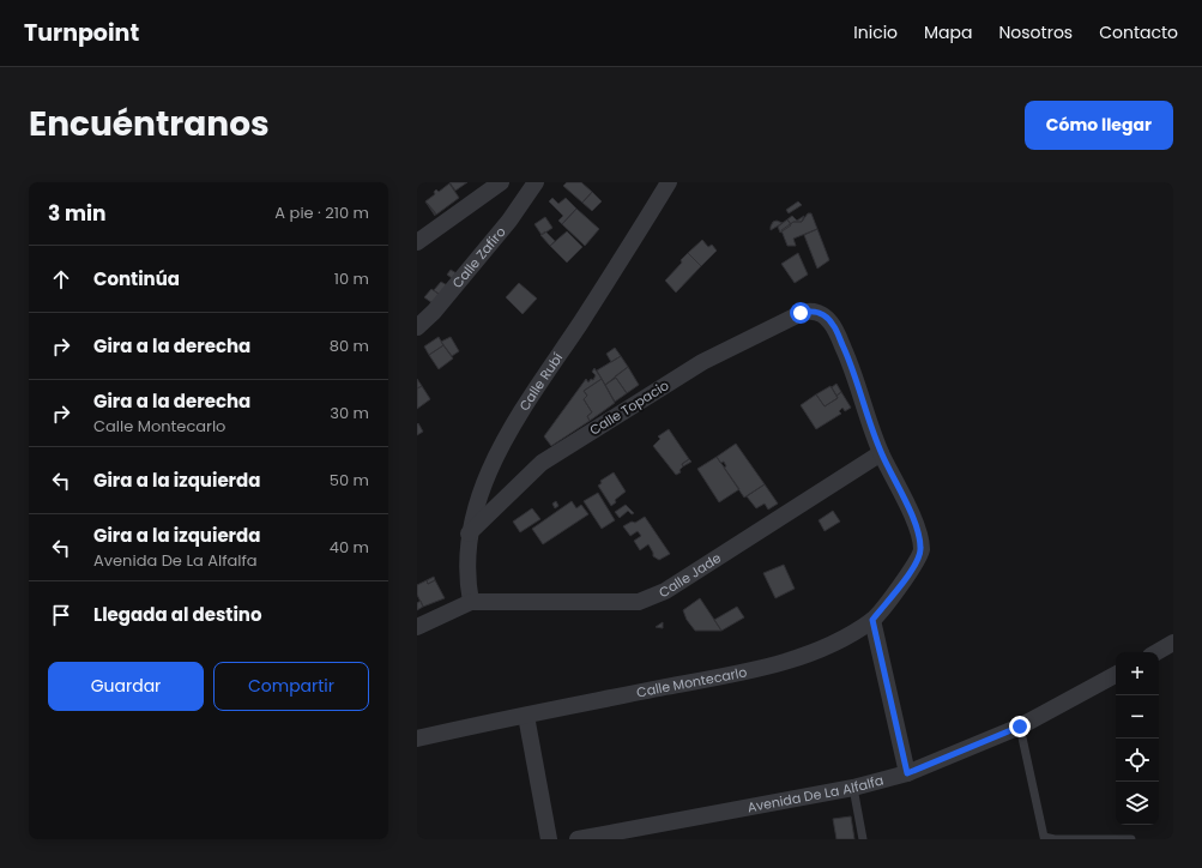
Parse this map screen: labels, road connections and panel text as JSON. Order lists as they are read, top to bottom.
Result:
{
  "streets": {
    "street": [
      "Calle Zafiro",
      "Calle Rubí",
      "Calle Topacio",
      "Calle Jade",
      "Calle Montecarlo",
      "Avenida De La Alfalfa"
    ]
  },
  "crossings": [
    ["Calle Rubí", "Calle Topacio"],
    ["Calle Rubí", "Calle Jade"],
    ["Calle Topacio", "Calle Jade"],
    ["Calle Topacio", "Calle Montecarlo"],
    ["Calle Jade", "Calle Montecarlo"]
  ],
  "page": {
    "header": "Turnpoint",
    "nav": [
      "Inicio",
      "Mapa",
      "Nosotros",
      "Contacto"
    ],
    "title": "Encuéntranos",
    "buttons": [
      "Cómo llegar",
      ["Guardar", "Compartir"]
    ],
    "heading": ["3 min", "A pie · 210 m"],
    "list": [
      ["Continúa", "10 m"],
      ["Gira a la derecha", "80 m"],
      ["Gira a la derecha", "Calle Montecarlo", "30 m"],
      ["Gira a la izquierda", "50 m"],
      ["Gira a la izquierda", "Avenida De La Alfalfa", "40 m"],
      "Llegada al destino"
    ],
    "map_buttons": ["+", "−"]
  }
}
